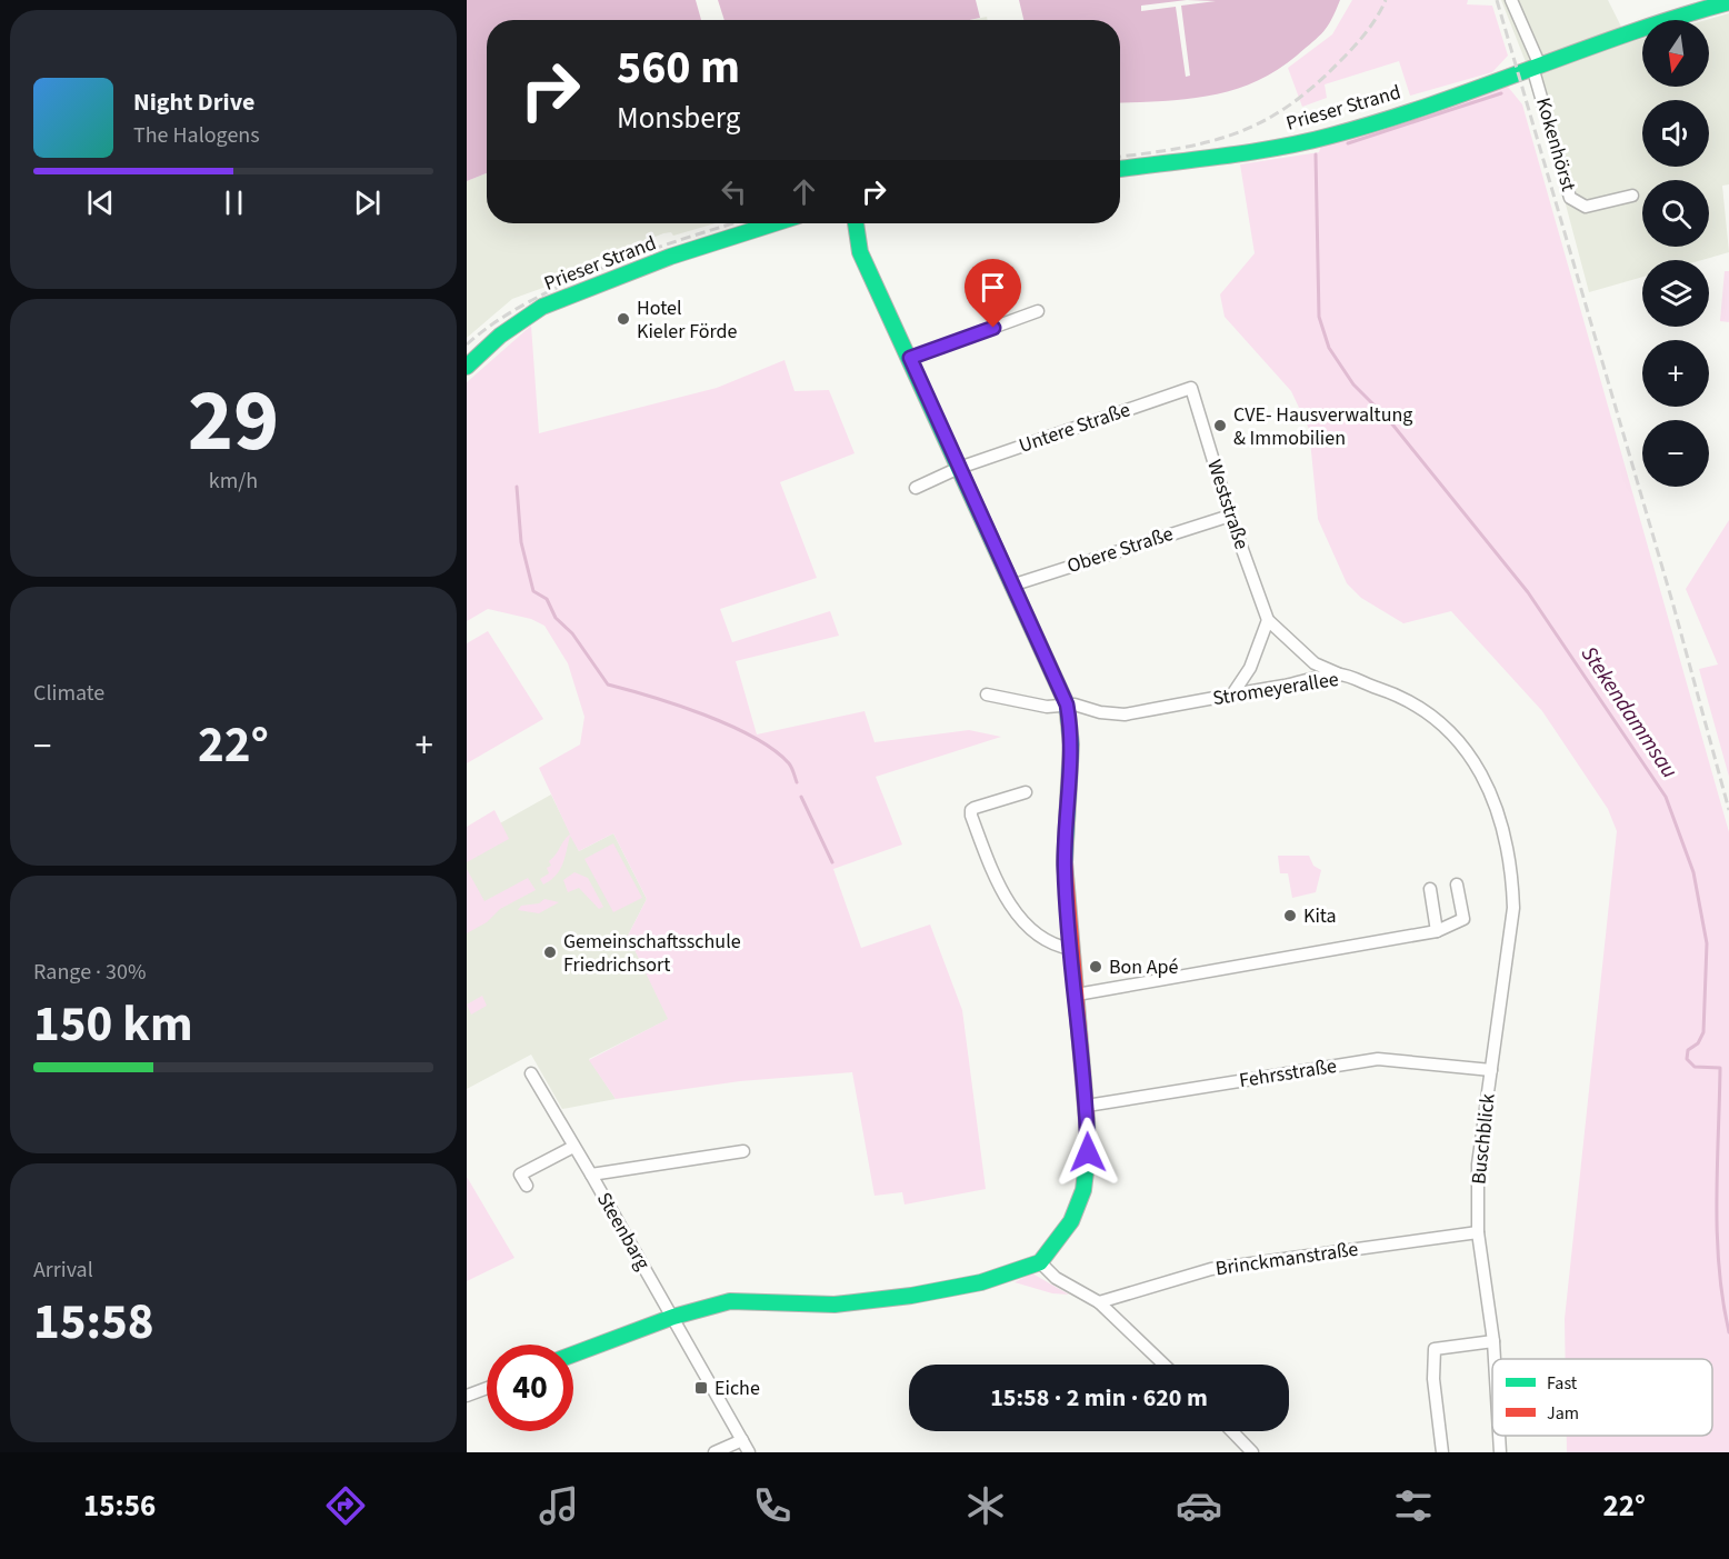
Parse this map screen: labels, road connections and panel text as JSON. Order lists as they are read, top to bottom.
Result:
{
  "streets": {
    "street": [
      "Prieser Strand",
      "Kokenhörst",
      "Untere Straße",
      "Weststraße",
      "Obere Straße",
      "Stromeyerallee",
      "Fehrsstraße",
      "Buschblick",
      "Steenbarg",
      "Brinckmanstraße"
    ]
  },
  "crossings": [
    ["Prieser Strand", "Kokenhörst"],
    ["Untere Straße", "Weststraße"],
    ["Weststraße", "Obere Straße"],
    ["Weststraße", "Stromeyerallee"],
    ["Stromeyerallee", "Buschblick"],
    ["Fehrsstraße", "Buschblick"],
    ["Buschblick", "Brinckmanstraße"]
  ],
  "water": ["Stekendammsau"],
  "places": {
    "other": [
      "Hotel Kieler Förde",
      "CVE- Hausverwaltung & Immobilien",
      "Kita",
      "Gemeinschaftsschule Friedrichsort",
      "Bon Apé"
    ],
    "transit": ["Eiche"]
  },
  "legend": ["Fast", "Jam"],
  "north": "bottom",
  "page": {
    "map_buttons": ["+", "−"],
    "turn": ["560 m", "Monsberg"],
    "song": ["Night Drive", "The Halogens"],
    "tile": [
      ["29", "km/h"],
      "Climate",
      ["Range · 30%", "150 km"],
      ["Arrival", "15:58"]
    ],
    "heat": ["−", "22°", "+"],
    "limit": "40",
    "trip": "15:58 · 2 min · 620 m",
    "tabs": ["15:56", "22°"]
  }
}
